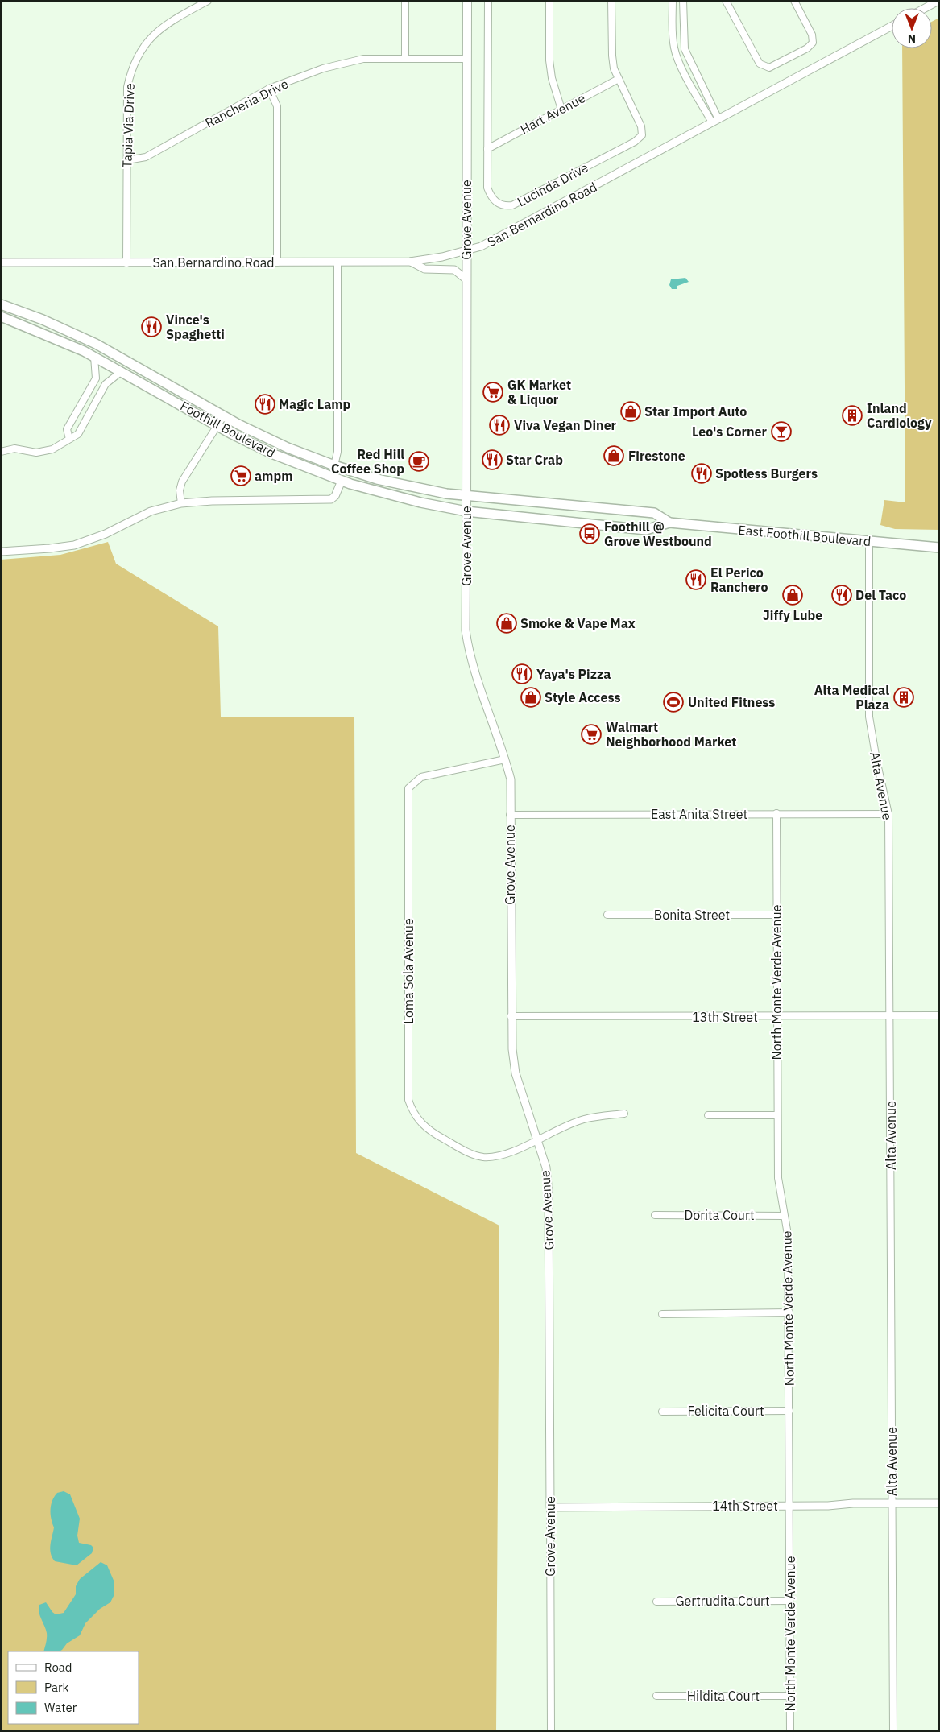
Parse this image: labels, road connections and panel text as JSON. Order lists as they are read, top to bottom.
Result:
{
  "streets": {
    "main road": ["Grove Avenue", "Foothill Boulevard", "East Foothill Boulevard"],
    "street": [
      "Rancheria Drive",
      "Hart Avenue",
      "Tapia Via Drive",
      "Lucinda Drive",
      "San Bernardino Road",
      "Alta Avenue",
      "East Anita Street",
      "Bonita Street",
      "Loma Sola Avenue",
      "North Monte Verde Avenue",
      "13th Street",
      "Dorita Court",
      "Felicita Court",
      "14th Street",
      "Gertrudita Court",
      "Hildita Court"
    ]
  },
  "crossings": [
    ["Rancheria Drive", "Tapia Via Drive"],
    ["Rancheria Drive", "Grove Avenue"],
    ["Hart Avenue", "Lucinda Drive"],
    ["Tapia Via Drive", "San Bernardino Road"],
    ["San Bernardino Road", "Grove Avenue"],
    ["Grove Avenue", "Foothill Boulevard"],
    ["Grove Avenue", "East Foothill Boulevard"],
    ["Grove Avenue", "East Anita Street"],
    ["Grove Avenue", "Loma Sola Avenue"],
    ["Grove Avenue", "13th Street"],
    ["Grove Avenue", "14th Street"],
    ["Foothill Boulevard", "East Foothill Boulevard"],
    ["East Foothill Boulevard", "Alta Avenue"],
    ["Alta Avenue", "East Anita Street"],
    ["Alta Avenue", "13th Street"],
    ["Alta Avenue", "14th Street"],
    ["East Anita Street", "North Monte Verde Avenue"],
    ["Bonita Street", "North Monte Verde Avenue"],
    ["North Monte Verde Avenue", "13th Street"],
    ["North Monte Verde Avenue", "Dorita Court"],
    ["North Monte Verde Avenue", "Felicita Court"],
    ["North Monte Verde Avenue", "14th Street"],
    ["North Monte Verde Avenue", "Gertrudita Court"],
    ["North Monte Verde Avenue", "Hildita Court"]
  ],
  "places": {
    "restaurant": [
      "Vince's Spaghetti",
      "Magic Lamp",
      "Viva Vegan Diner",
      "Star Crab",
      "Spotless Burgers",
      "El Perico Ranchero",
      "Del Taco",
      "Yaya's Pizza"
    ],
    "supermarket": ["GK Market & Liquor", "ampm", "Walmart Neighborhood Market"],
    "shop": [
      "Star Import Auto",
      "Firestone",
      "Jiffy Lube",
      "Smoke & Vape Max",
      "Style Access"
    ],
    "building": ["Inland Cardiology", "Alta Medical Plaza"],
    "bar": ["Leo's Corner"],
    "cafe": ["Red Hill Coffee Shop"],
    "bus stop": ["Foothill @ Grove Westbound"],
    "sports": ["United Fitness"]
  },
  "legend": ["Road", "Park", "Water"],
  "north": "bottom"
}
